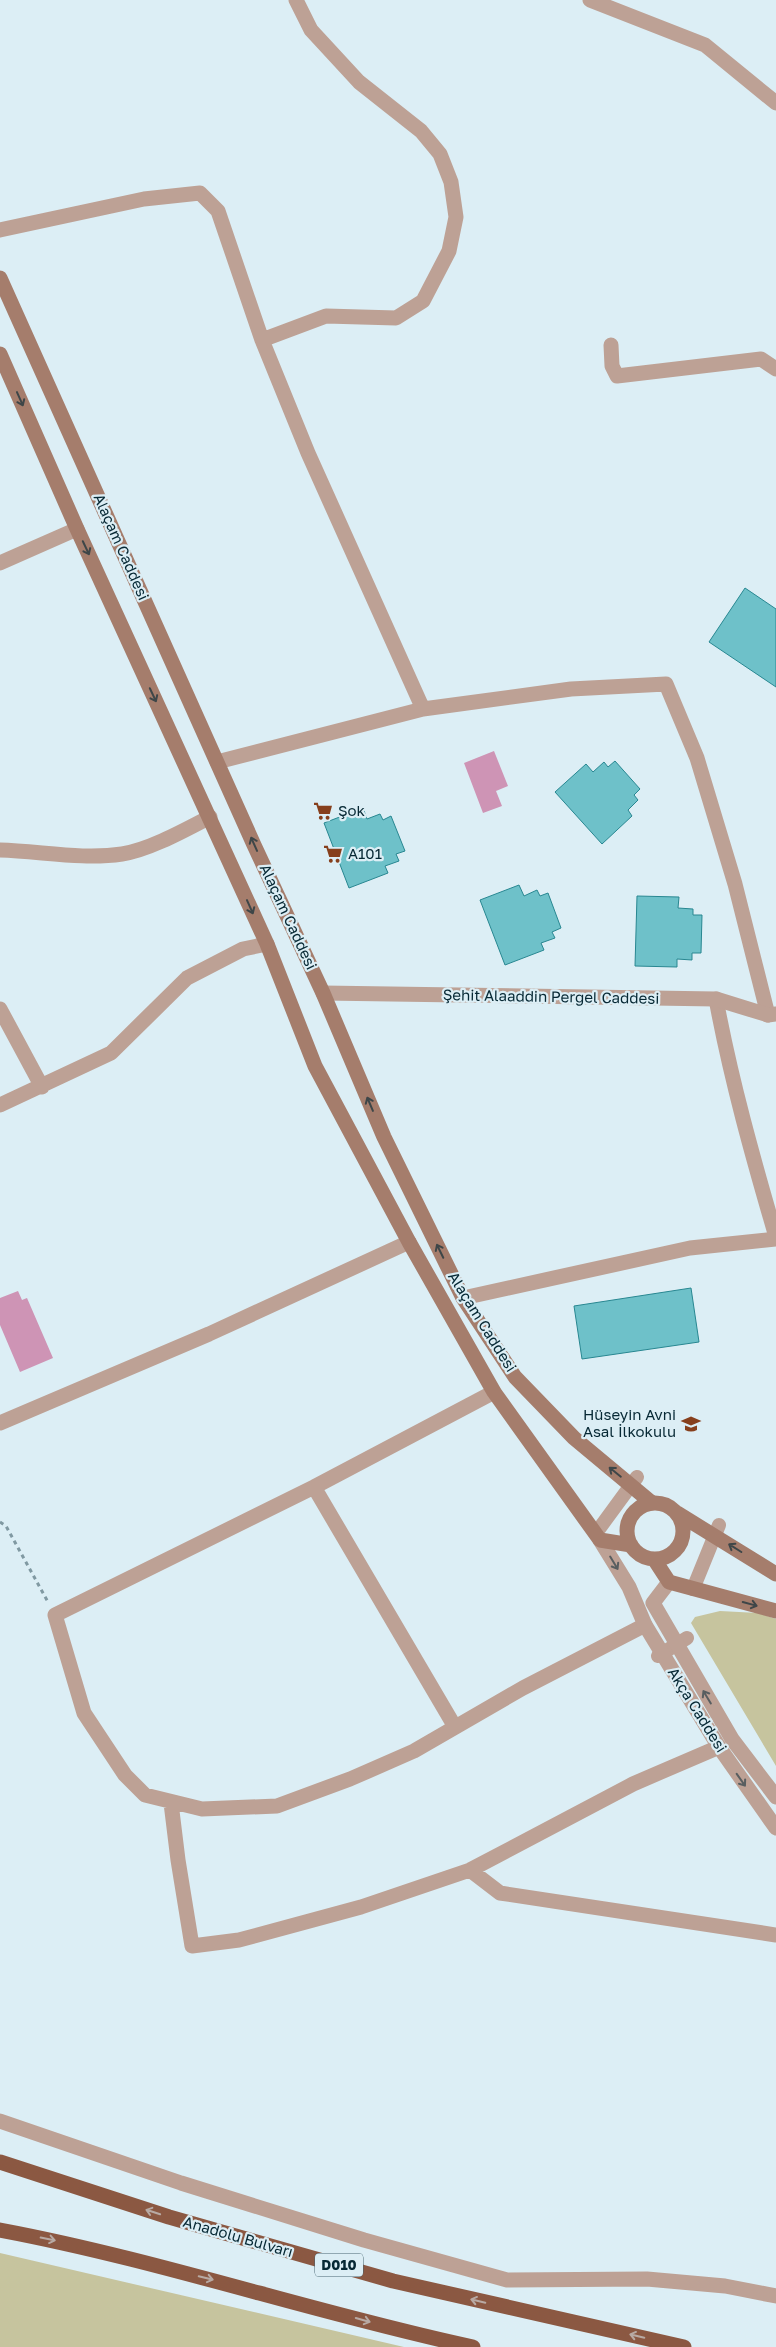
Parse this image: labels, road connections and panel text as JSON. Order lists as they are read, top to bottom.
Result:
{
  "streets": {
    "highway": ["Anadolu Bulvarı", "D010"],
    "main road": ["Alaçam Caddesi"],
    "street": ["Şehit Alaaddin Pergel Caddesi", "Akça Caddesi"]
  },
  "crossings": [
    ["Alaçam Caddesi", "Şehit Alaaddin Pergel Caddesi"],
    ["Alaçam Caddesi", "Akça Caddesi"]
  ],
  "places": {
    "supermarket": ["Şok", "A101"],
    "school or university": ["Hüseyin Avni Asal İlkokulu"]
  }
}
